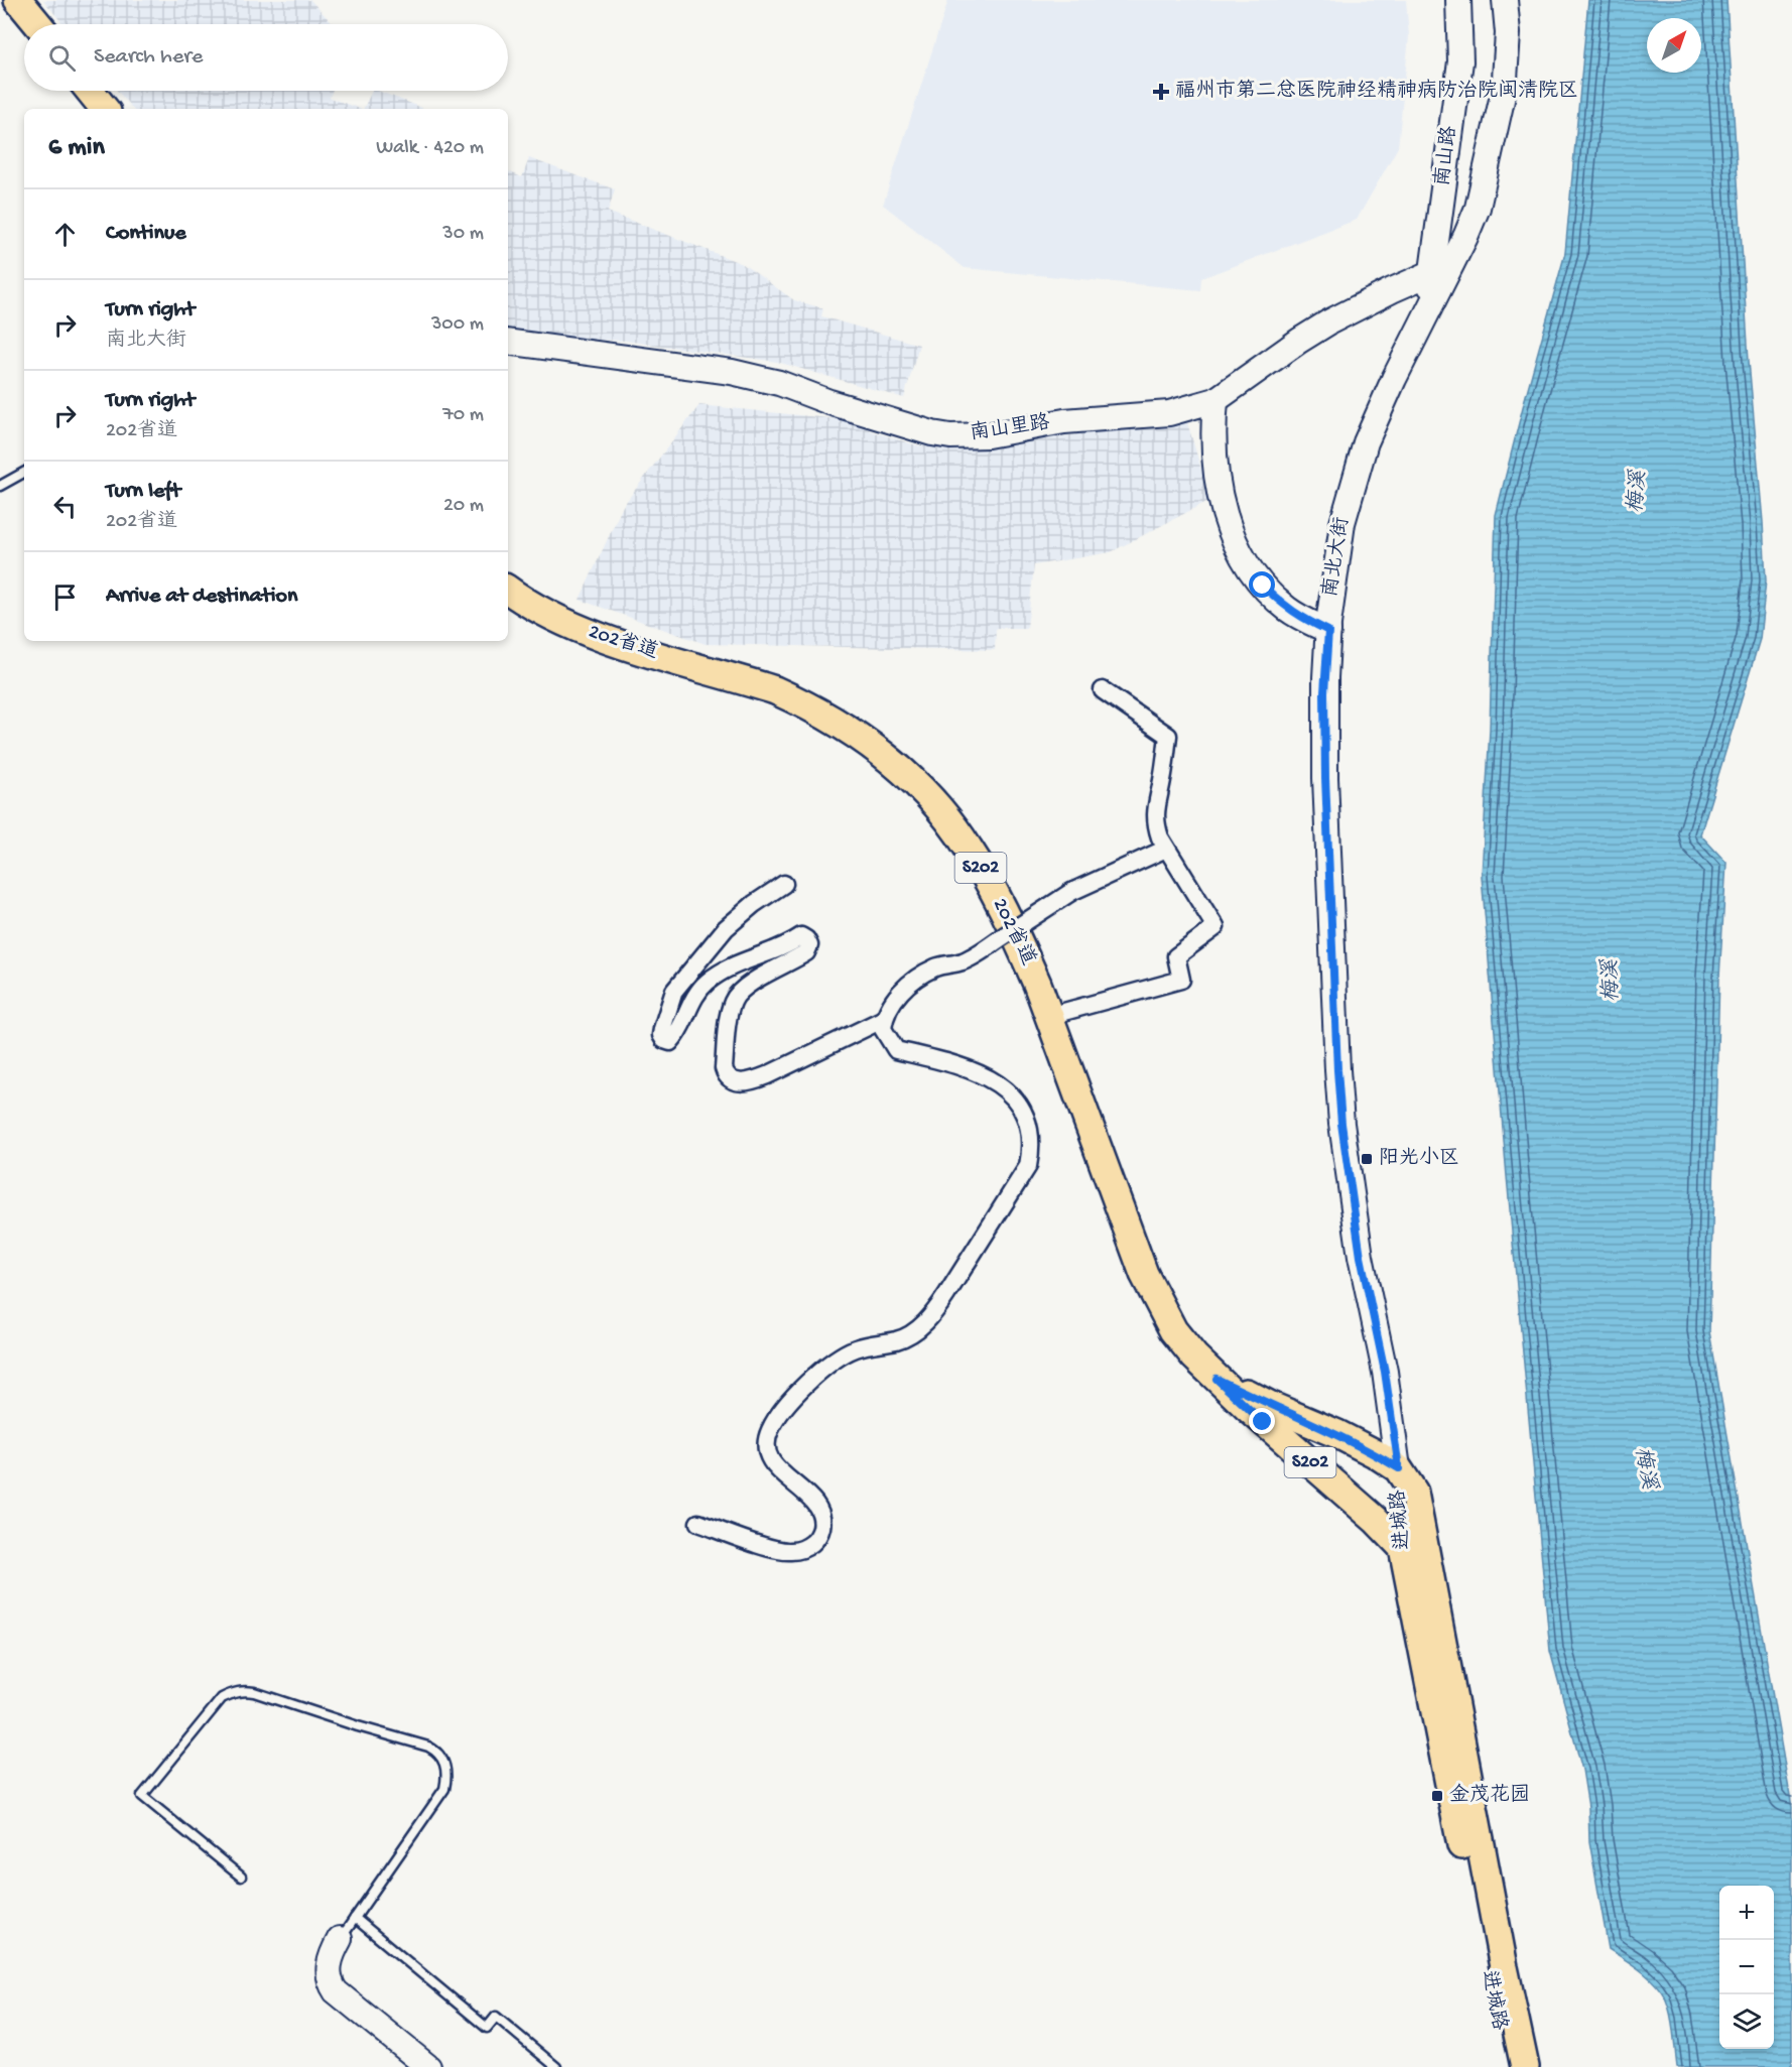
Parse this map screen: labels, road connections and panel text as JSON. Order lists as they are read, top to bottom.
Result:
{
  "streets": {
    "main road": ["202省道", "S202", "进城路"],
    "street": ["南山路", "南山里路", "南北大街"]
  },
  "crossings": [
    ["南山路", "南山里路"],
    ["南山路", "南北大街"],
    ["南北大街", "202省道"],
    ["南北大街", "进城路"],
    ["202省道", "进城路"]
  ],
  "water": ["梅溪"],
  "places": {
    "health": ["福州市第二总医院神经精神病防治院闽清院区"],
    "transit": ["阳光小区", "金茂花园"]
  },
  "north": "top right",
  "page": {
    "search": "Search here",
    "heading": ["6 min", "Walk · 420 m"],
    "list": [
      ["Continue", "30 m"],
      ["Turn right", "南北大街", "300 m"],
      ["Turn right", "202省道", "70 m"],
      ["Turn left", "202省道", "20 m"],
      "Arrive at destination"
    ],
    "map_buttons": ["+", "−"]
  }
}
